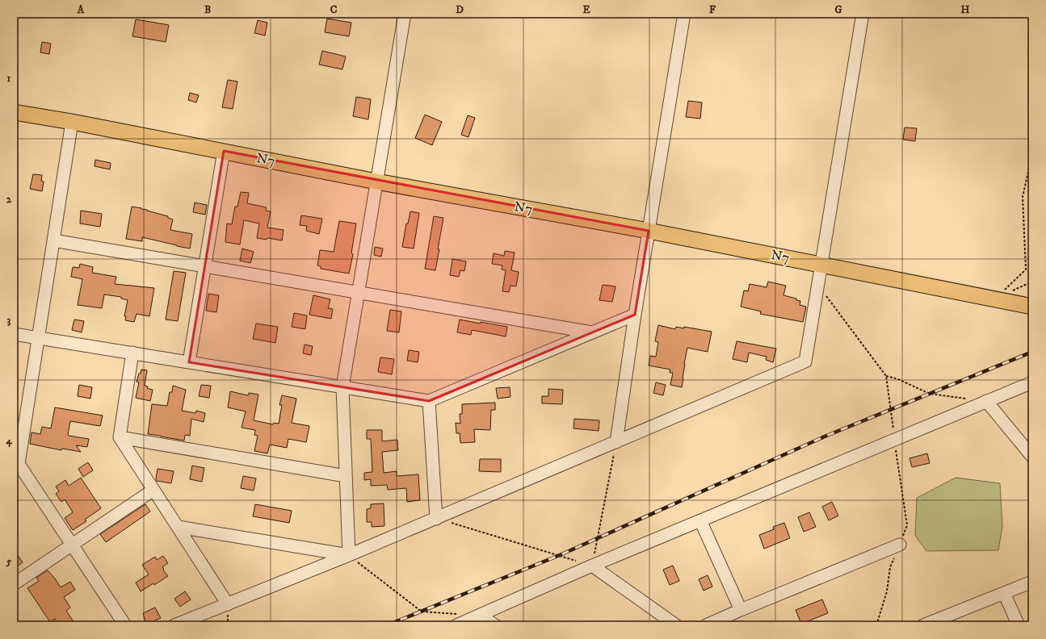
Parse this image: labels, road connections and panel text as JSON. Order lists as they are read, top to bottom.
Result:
{
  "streets": {
    "main road": ["N7"]
  },
  "grid": {
    "columns": [
      "A",
      "B",
      "C",
      "D",
      "E",
      "F",
      "G",
      "H"
    ],
    "rows": [
      "1",
      "2",
      "3",
      "4",
      "5"
    ]
  }
}
